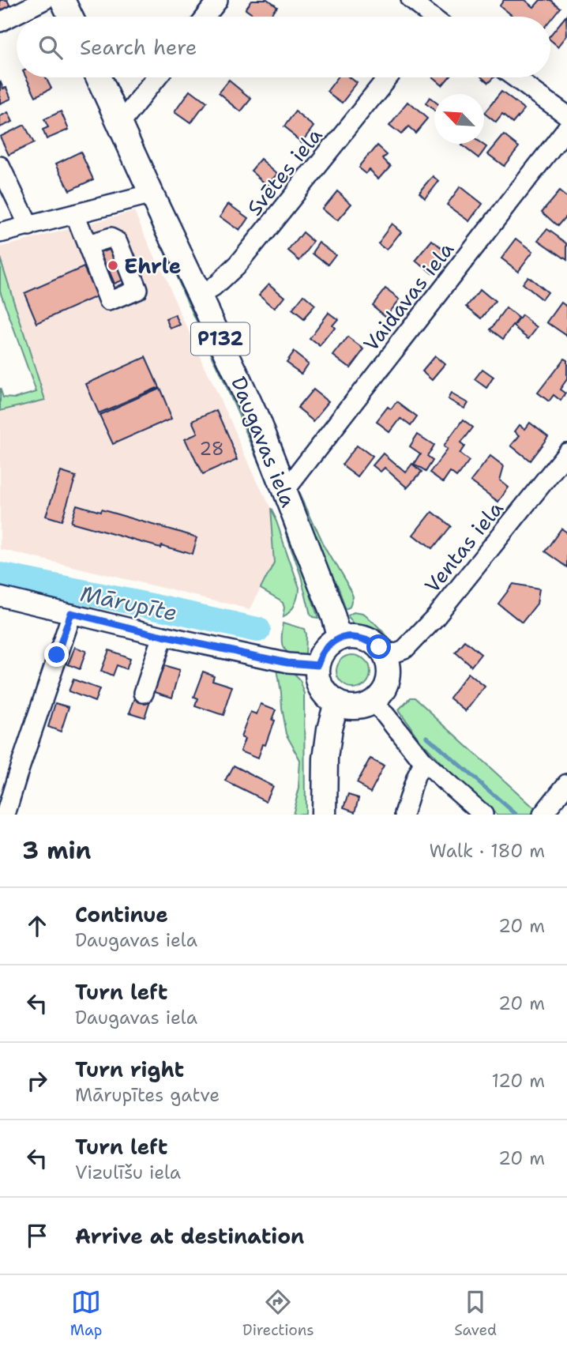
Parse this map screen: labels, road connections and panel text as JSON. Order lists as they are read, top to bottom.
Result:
{
  "streets": {
    "main road": ["P132", "Daugavas iela"],
    "street": ["Svētes iela", "Vaidavas iela", "Ventas iela"]
  },
  "crossings": [
    ["Svētes iela", "Daugavas iela"],
    ["Vaidavas iela", "Daugavas iela"],
    ["Daugavas iela", "Ventas iela"]
  ],
  "water": ["Mārupīte"],
  "places": ["Ehrle"],
  "house_numbers": ["28"],
  "north": "top left",
  "page": {
    "search": "Search here",
    "heading": ["3 min", "Walk · 180 m"],
    "list": [
      ["Continue", "Daugavas iela", "20 m"],
      ["Turn left", "Daugavas iela", "20 m"],
      ["Turn right", "Mārupītes gatve", "120 m"],
      ["Turn left", "Vizulīšu iela", "20 m"],
      "Arrive at destination"
    ],
    "nav": ["Map", "Directions", "Saved"]
  }
}
